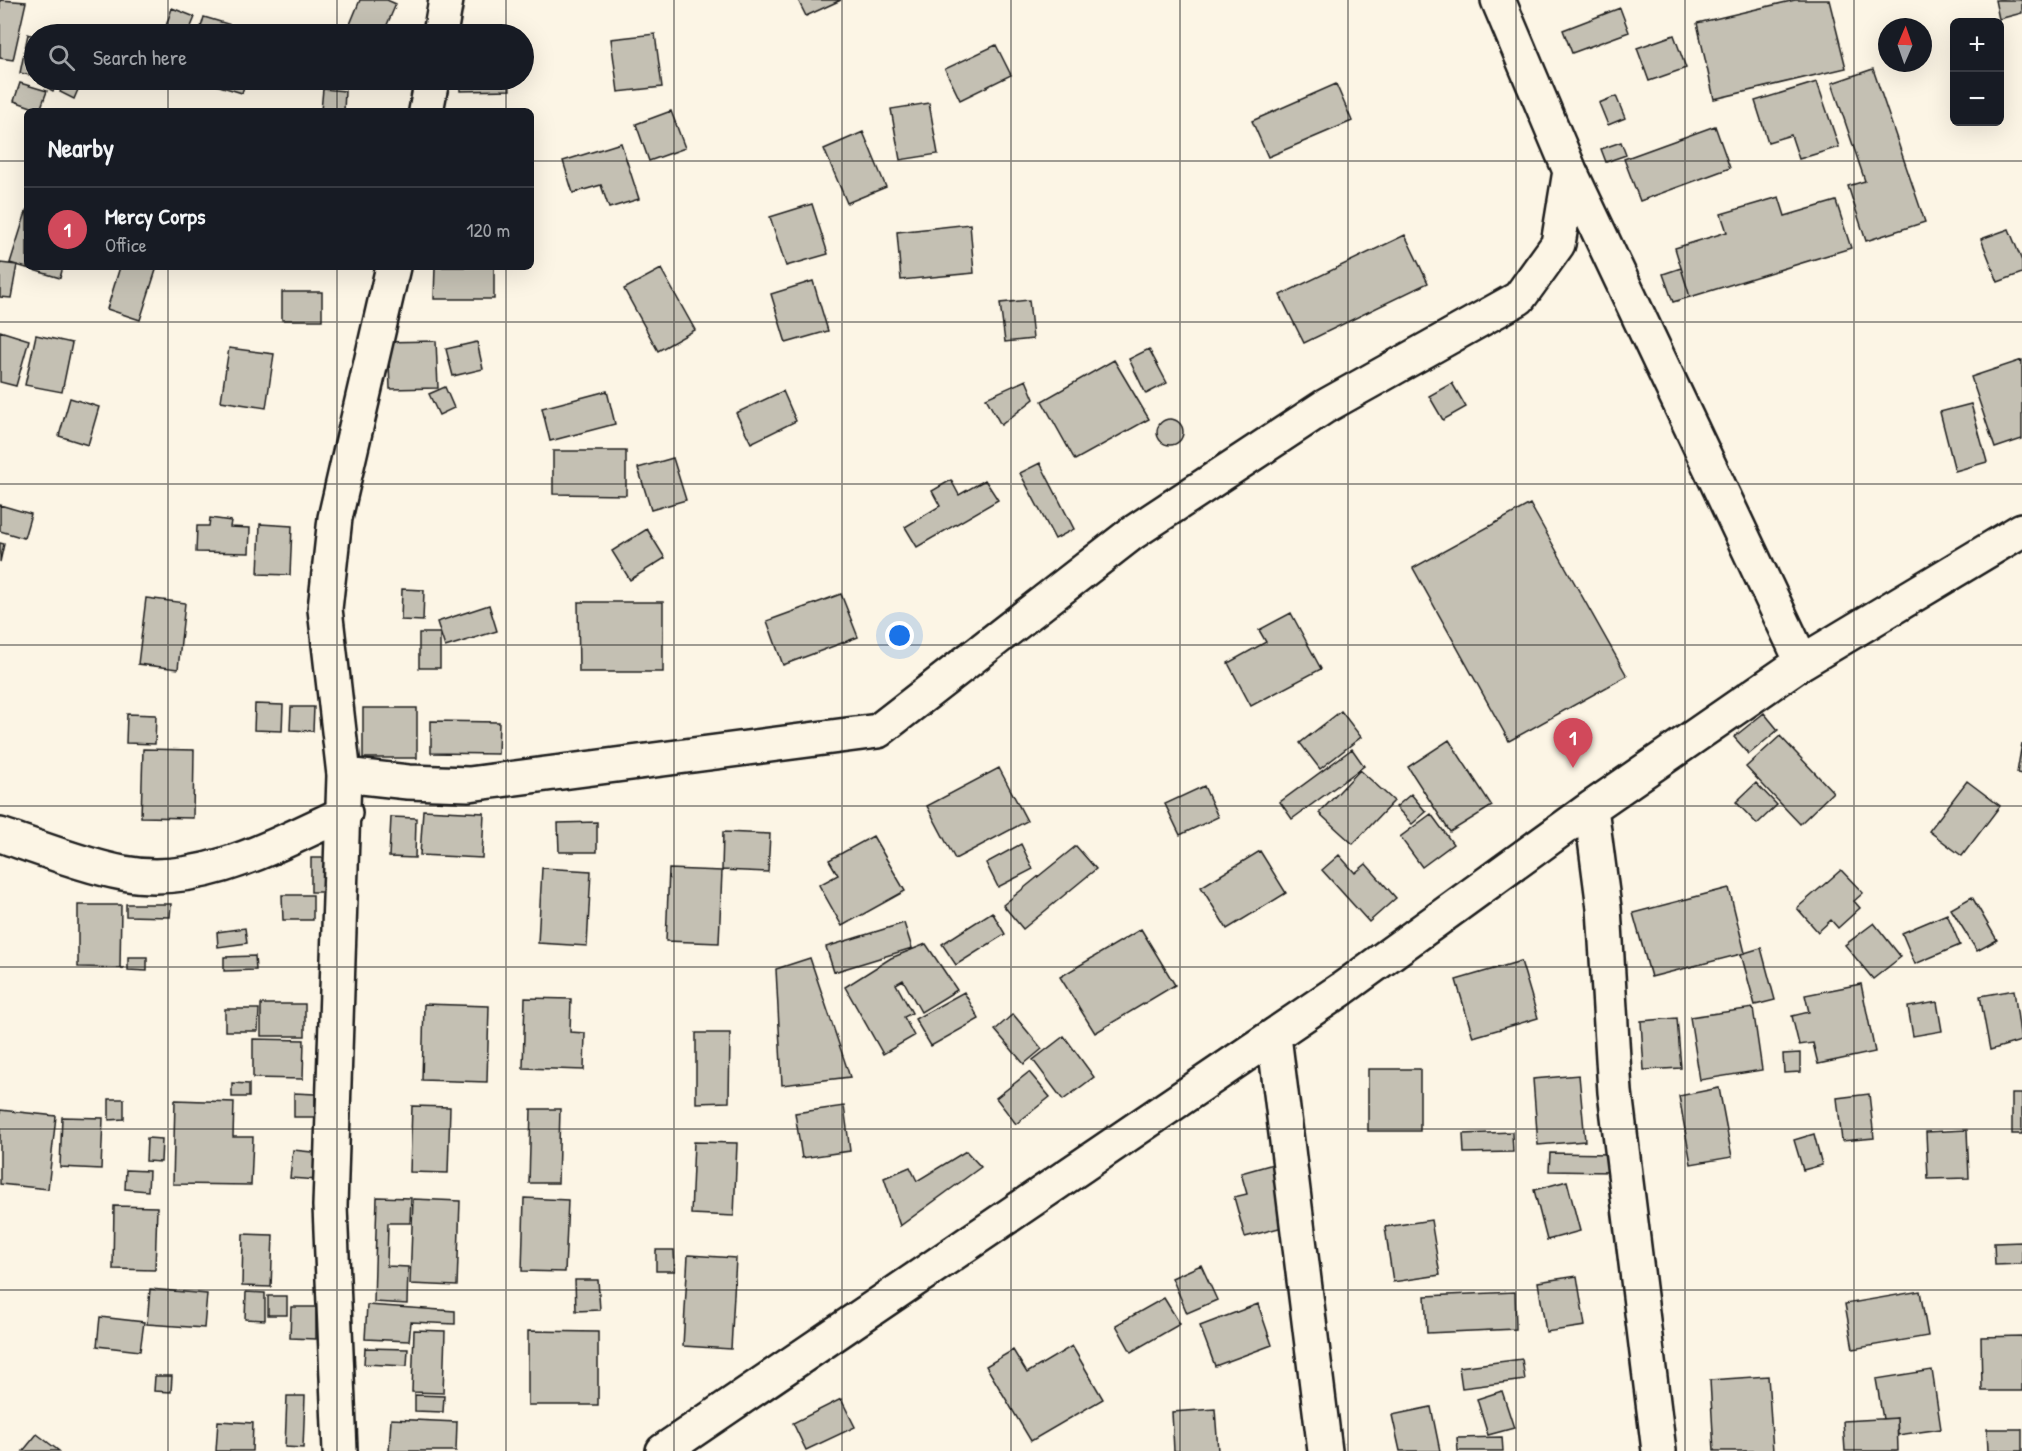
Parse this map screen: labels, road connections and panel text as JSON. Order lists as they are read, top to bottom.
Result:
{
  "north": "top",
  "page": {
    "map_buttons": ["+", "−"],
    "search": "Search here",
    "heading": "Nearby",
    "list": [
      {
        "mark": "1",
        "name": "Mercy Corps",
        "note": "Office",
        "value": "120 m"
      }
    ],
    "pins": "1"
  }
}
